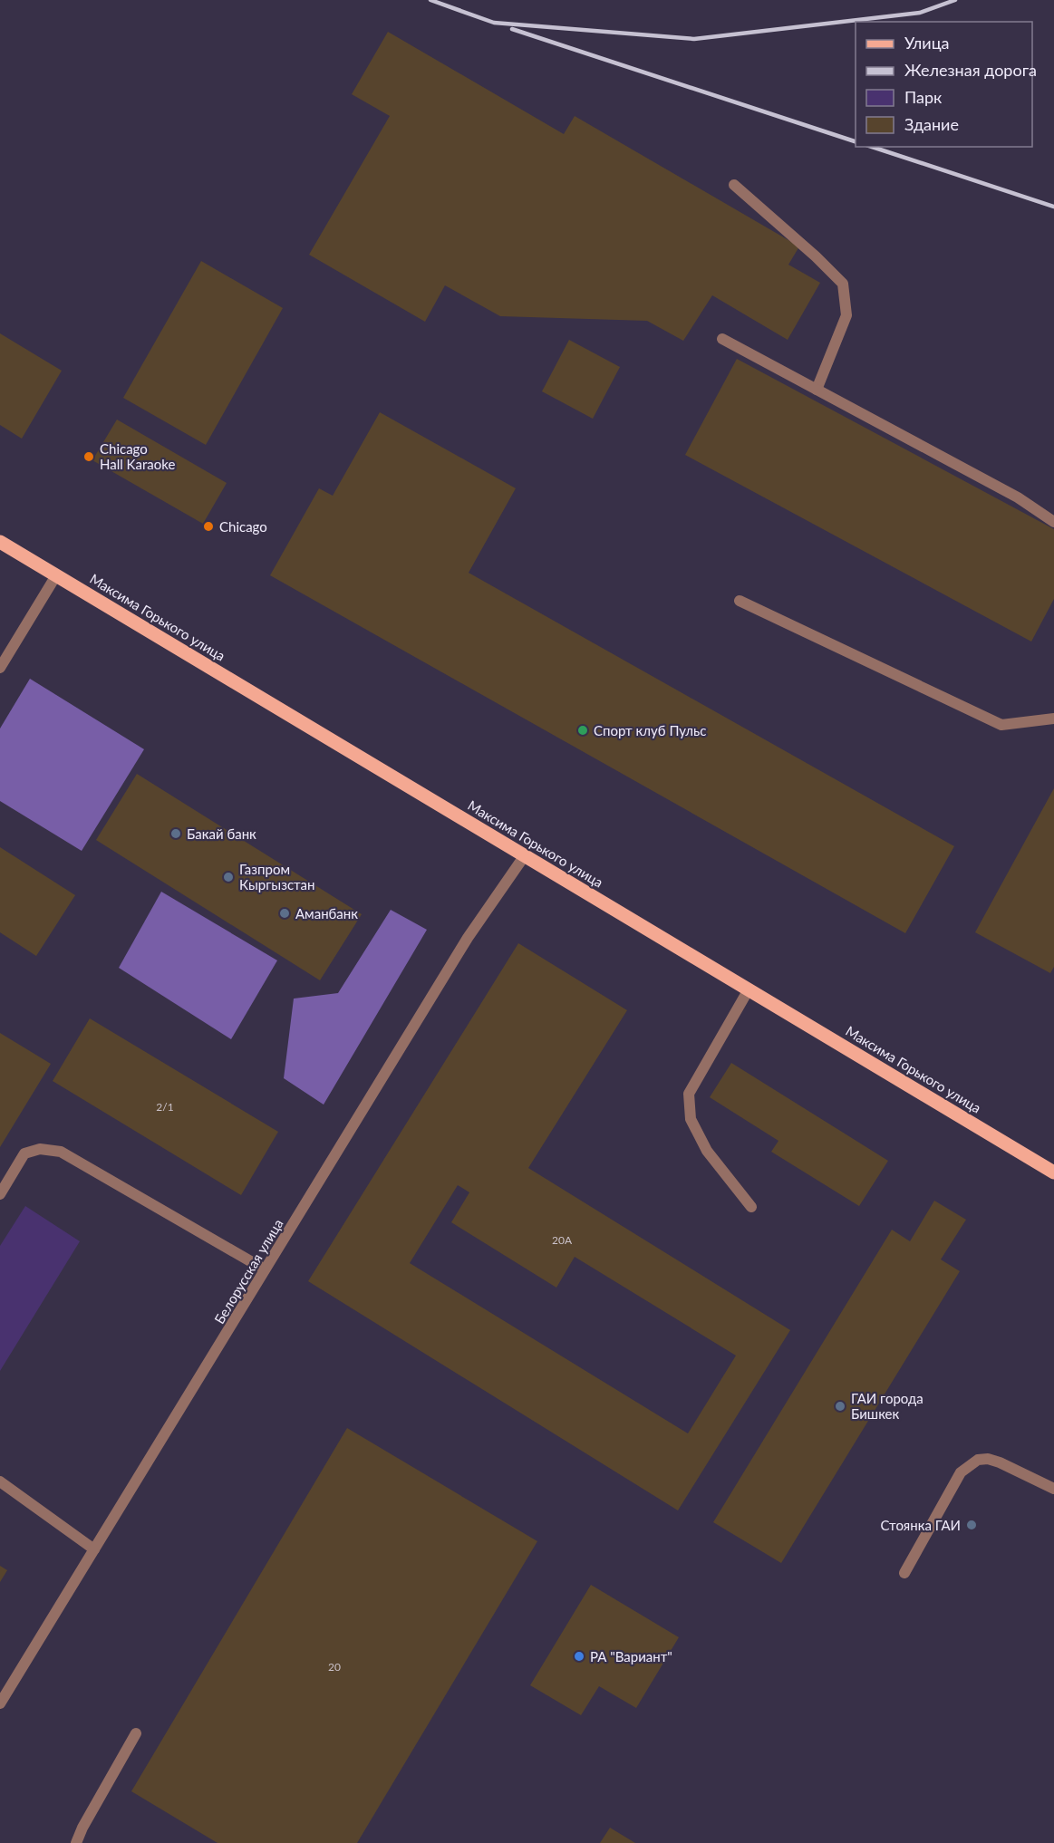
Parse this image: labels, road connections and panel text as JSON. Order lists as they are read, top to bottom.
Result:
{
  "streets": {
    "main road": ["Максима Горького улица"],
    "street": ["Белорусская улица"]
  },
  "crossings": [
    ["Максима Горького улица", "Белорусская улица"]
  ],
  "places": [
    "Chicago Hall Karaoke",
    "Chicago",
    "Спорт клуб Пульс",
    "Бакай банк",
    "Газпром Кыргызстан",
    "Аманбанк",
    "ГАИ города Бишкек",
    "Стоянка ГАИ",
    "РА \"Вариант\""
  ],
  "house_numbers": ["2/1", "20А", "20"],
  "legend": [
    "Улица",
    "Железная дорога",
    "Парк",
    "Здание"
  ]
}
